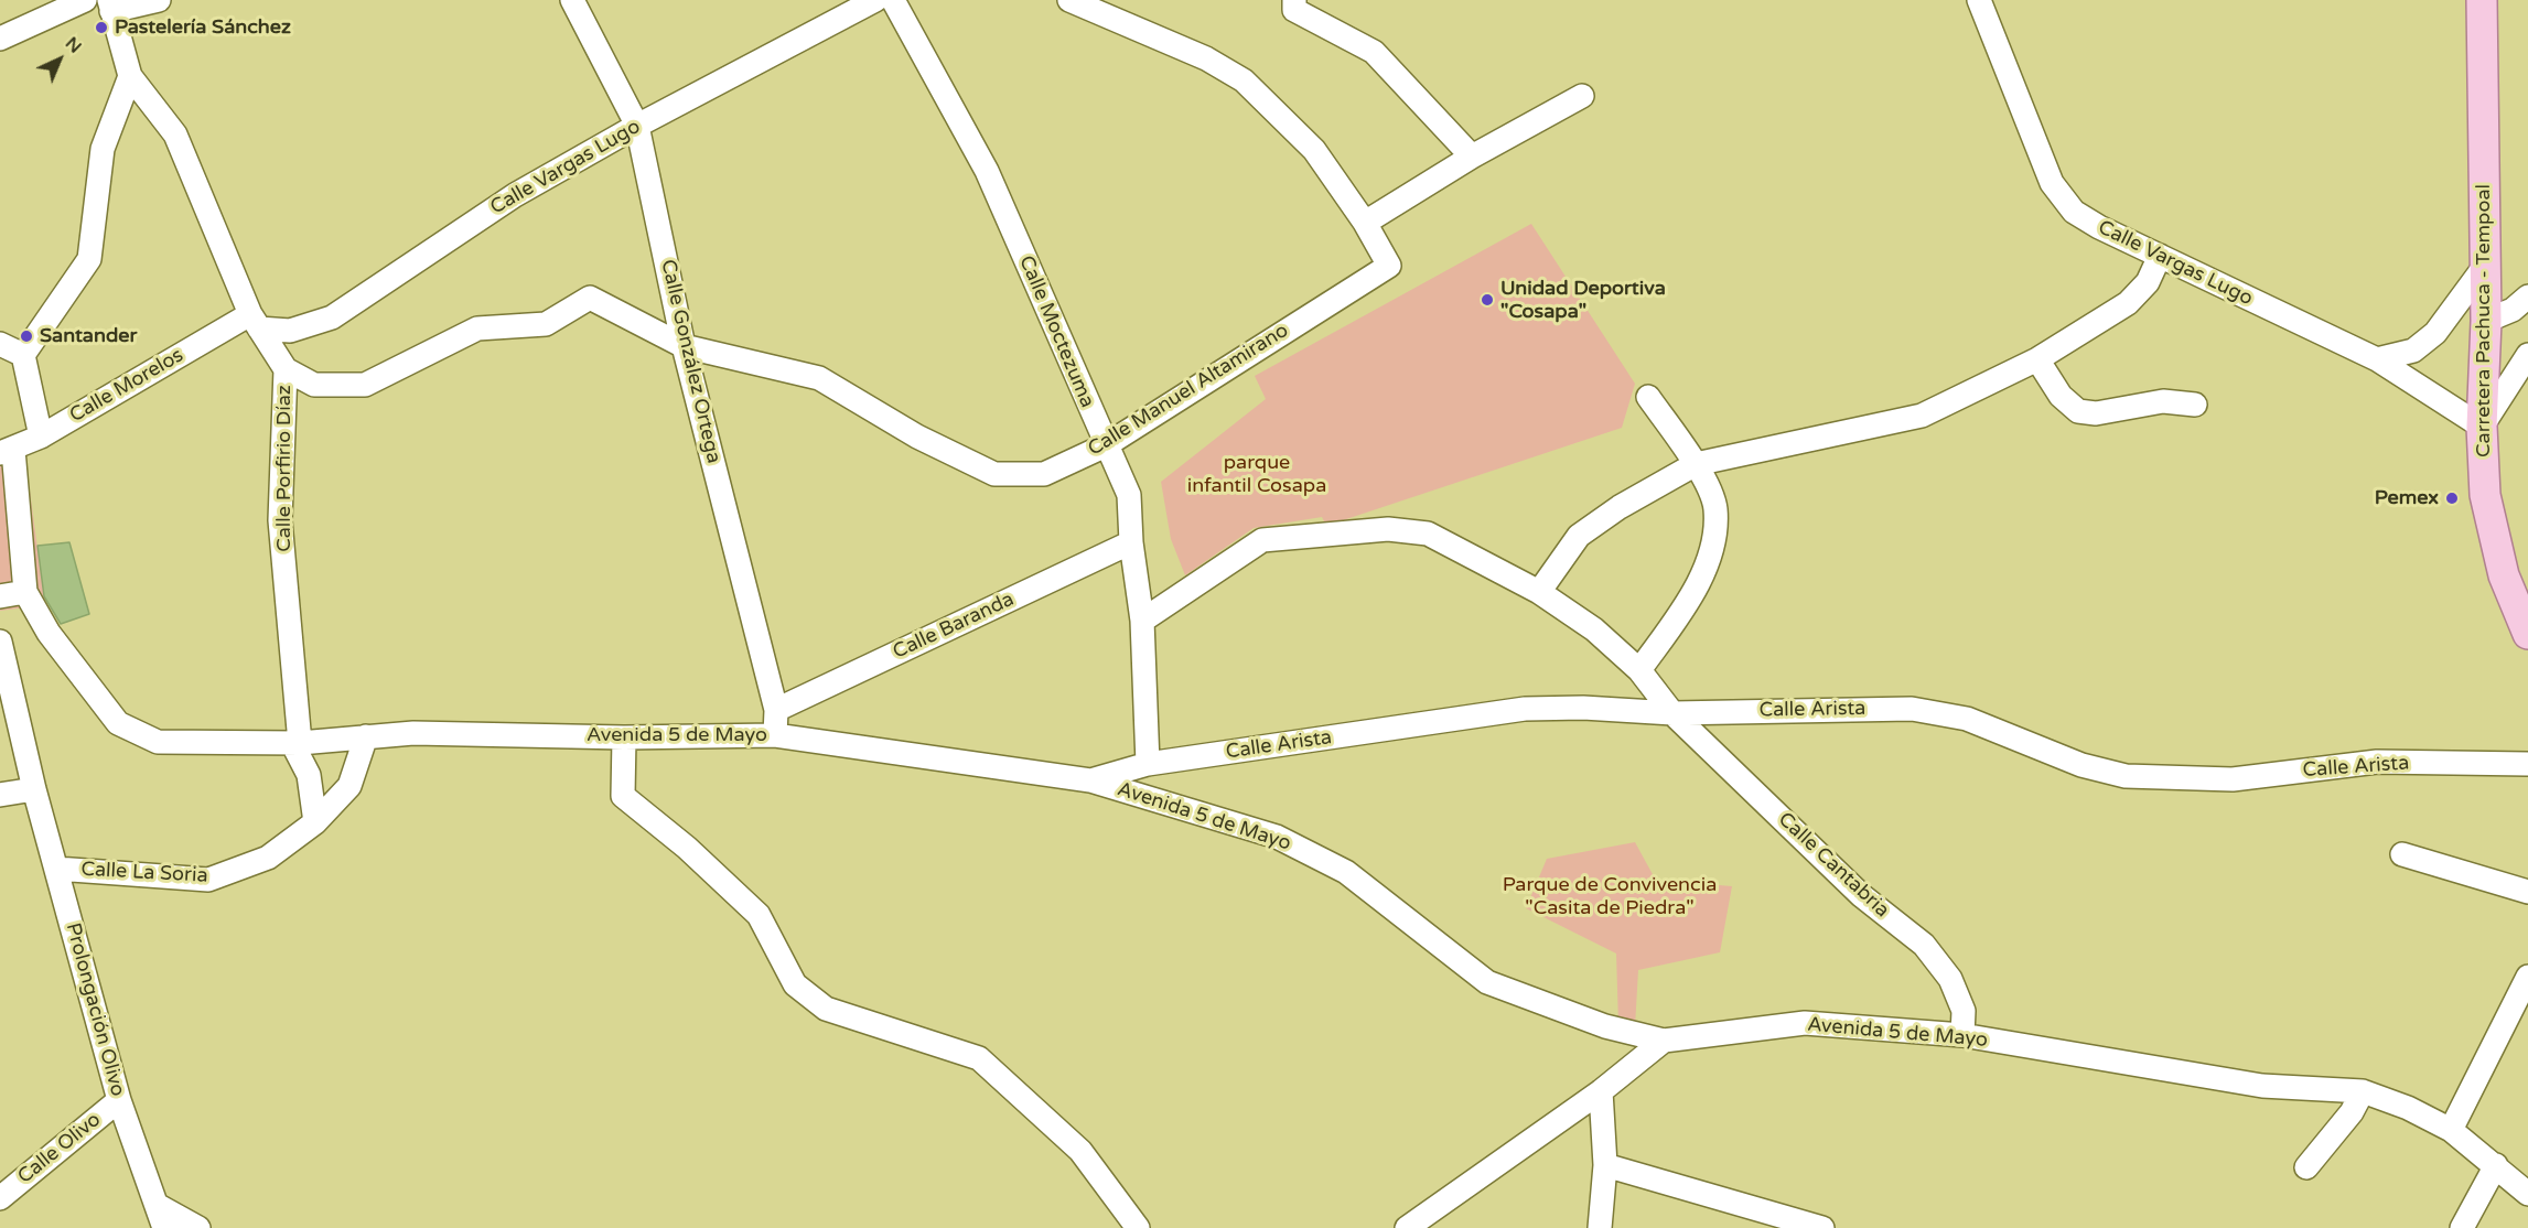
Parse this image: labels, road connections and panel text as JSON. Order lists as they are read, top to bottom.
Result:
{
  "streets": {
    "main road": ["Carretera Pachuca - Tempoal"],
    "street": [
      "Calle Vargas Lugo",
      "Calle Moctezuma",
      "Calle González Ortega",
      "Calle Morelos",
      "Calle Manuel Altamirano",
      "Calle Porfirio Díaz",
      "Calle Baranda",
      "Calle Arista",
      "Avenida 5 de Mayo",
      "Calle Cantabria",
      "Calle La Soria",
      "Prolongación Olivo",
      "Calle Olivo"
    ]
  },
  "crossings": [
    ["Calle Vargas Lugo", "Carretera Pachuca - Tempoal"],
    ["Calle Vargas Lugo", "Calle González Ortega"],
    ["Calle Vargas Lugo", "Calle Morelos"],
    ["Calle Vargas Lugo", "Calle Porfirio Díaz"],
    ["Calle Moctezuma", "Calle Manuel Altamirano"],
    ["Calle Moctezuma", "Calle Baranda"],
    ["Calle Moctezuma", "Calle Arista"],
    ["Calle Moctezuma", "Calle Cantabria"],
    ["Calle González Ortega", "Calle Manuel Altamirano"],
    ["Calle González Ortega", "Calle Baranda"],
    ["Calle González Ortega", "Avenida 5 de Mayo"],
    ["Calle Morelos", "Calle Porfirio Díaz"],
    ["Calle Manuel Altamirano", "Calle Porfirio Díaz"],
    ["Calle Porfirio Díaz", "Avenida 5 de Mayo"],
    ["Calle Arista", "Avenida 5 de Mayo"],
    ["Calle Arista", "Calle Cantabria"],
    ["Avenida 5 de Mayo", "Calle Cantabria"],
    ["Avenida 5 de Mayo", "Calle La Soria"],
    ["Calle La Soria", "Prolongación Olivo"],
    ["Prolongación Olivo", "Calle Olivo"]
  ],
  "parks": ["parque infantil Cosapa", "Parque de Convivencia \"Casita de Piedra\""],
  "places": [
    "Pastelería Sánchez",
    "Unidad Deportiva \"Cosapa\"",
    "Santander",
    "Pemex"
  ],
  "north": "top right"
}
